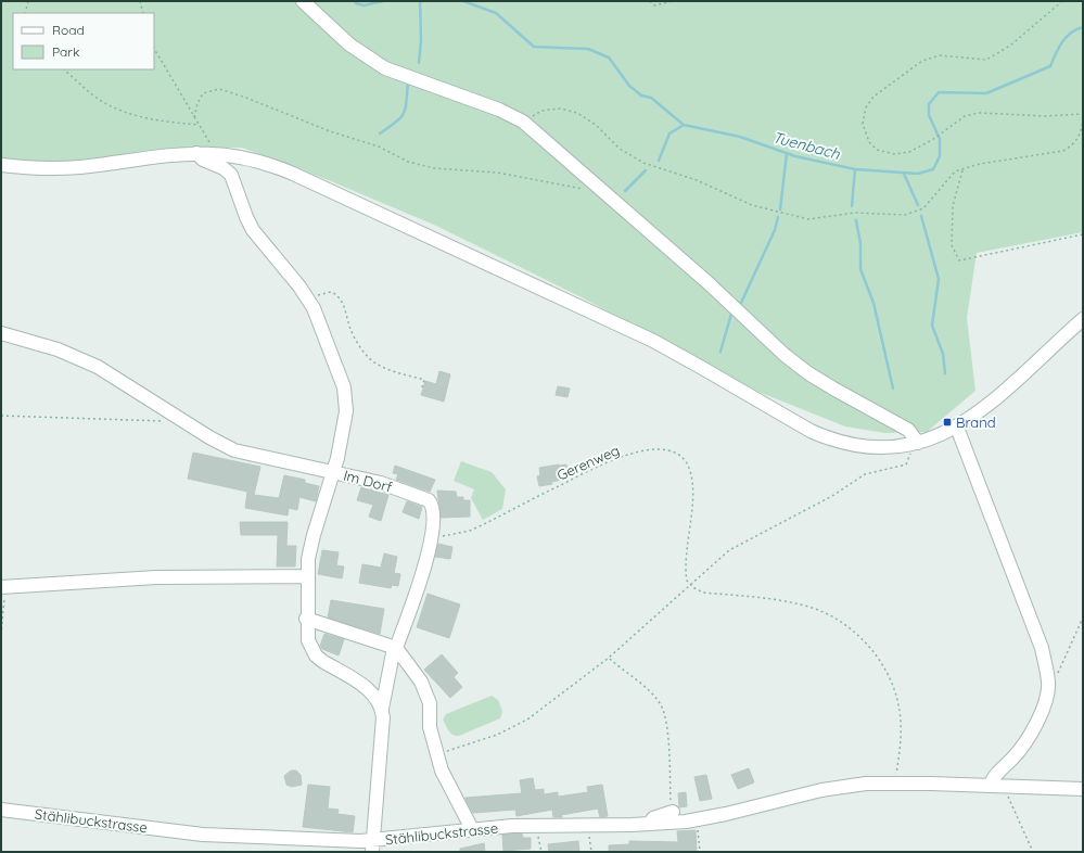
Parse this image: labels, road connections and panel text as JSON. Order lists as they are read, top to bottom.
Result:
{
  "streets": {
    "street": ["Im Dorf", "Stählibuckstrasse"],
    "path": ["Gerenweg"]
  },
  "crossings": [
    ["Gerenweg", "Im Dorf"]
  ],
  "water": ["Tuenbach"],
  "places": {
    "transit": ["Brand"]
  },
  "legend": ["Road", "Park"]
}
